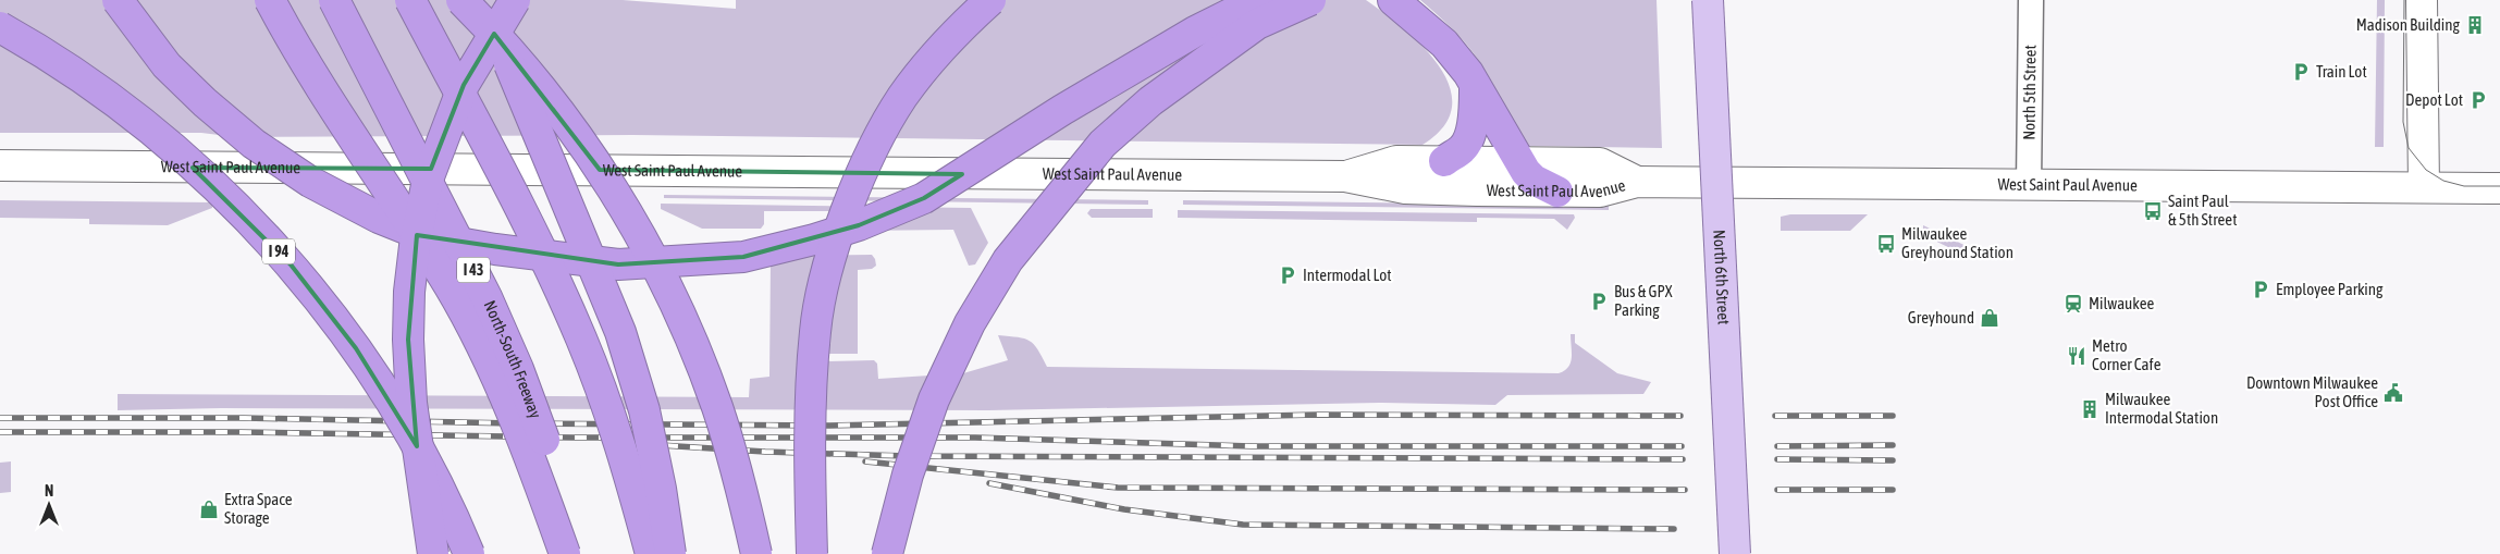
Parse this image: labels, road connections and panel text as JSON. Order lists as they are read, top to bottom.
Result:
{
  "streets": {
    "highway": ["I 94", "I 43", "North-South Freeway"],
    "main road": ["North 6th Street"],
    "street": ["North 5th Street", "West Saint Paul Avenue"]
  },
  "crossings": [
    ["North 5th Street", "West Saint Paul Avenue"]
  ],
  "places": {
    "building": ["Madison Building", "Milwaukee Intermodal Station"],
    "parking": [
      "Train Lot",
      "Depot Lot",
      "Intermodal Lot",
      "Employee Parking",
      "Bus & GPX Parking"
    ],
    "bus stop": ["Saint Paul & 5th Street", "Milwaukee Greyhound Station"],
    "station": ["Milwaukee"],
    "shop": ["Greyhound", "Extra Space Storage"],
    "restaurant": ["Metro Corner Cafe"],
    "public building": ["Downtown Milwaukee Post Office"]
  },
  "north": "top"
}
